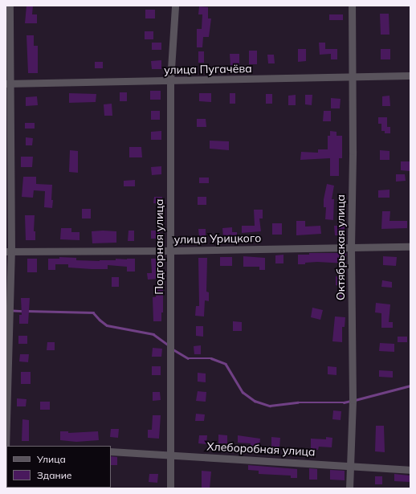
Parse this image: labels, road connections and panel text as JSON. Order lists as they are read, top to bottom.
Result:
{
  "streets": {
    "street": [
      "улица Пугачёва",
      "улица Урицкого",
      "Подгорная улица",
      "Октябрьская улица",
      "Хлеборобная улица"
    ]
  },
  "crossings": [
    ["улица Пугачёва", "Подгорная улица"],
    ["улица Пугачёва", "Октябрьская улица"],
    ["улица Урицкого", "Подгорная улица"],
    ["улица Урицкого", "Октябрьская улица"],
    ["Подгорная улица", "Хлеборобная улица"],
    ["Октябрьская улица", "Хлеборобная улица"]
  ],
  "legend": ["Улица", "Здание"]
}
